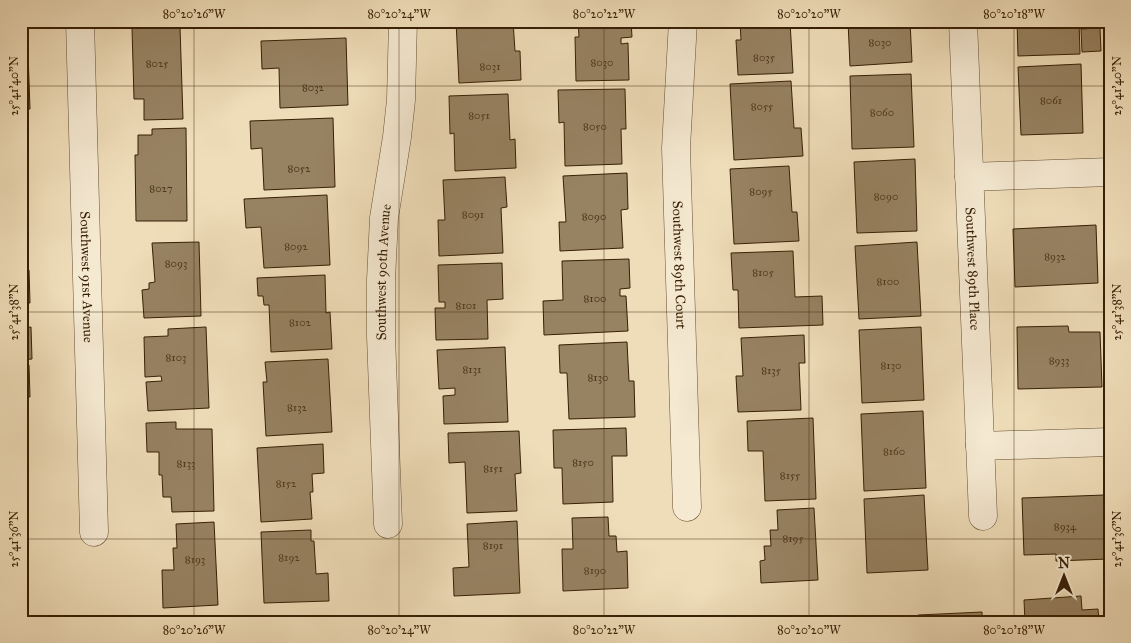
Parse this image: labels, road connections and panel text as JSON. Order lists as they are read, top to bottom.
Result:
{
  "streets": {
    "street": [
      "Southwest 89th Court",
      "Southwest 89th Place",
      "Southwest 90th Avenue",
      "Southwest 91st Avenue"
    ]
  },
  "house_numbers": [
    "8030",
    "8035",
    "8030",
    "8025",
    "8031",
    "8032",
    "8061",
    "8055",
    "8060",
    "8051",
    "8050",
    "8052",
    "8027",
    "8095",
    "8090",
    "8091",
    "8090",
    "8092",
    "8932",
    "8093",
    "8105",
    "8100",
    "8100",
    "8101",
    "8102",
    "8103",
    "8933",
    "8130",
    "8131",
    "8135",
    "8130",
    "8132",
    "8160",
    "8150",
    "8133",
    "8151",
    "8155",
    "8152",
    "8934",
    "8195",
    "8191",
    "8192",
    "8193",
    "8190"
  ],
  "north": "top",
  "coordinates": [
    "80°20'26\"W",
    "80°20'24\"W",
    "80°20'22\"W",
    "80°20'20\"W",
    "80°20'18\"W",
    "25°41'40\"N",
    "25°41'38\"N",
    "25°41'36\"N"
  ]
}
